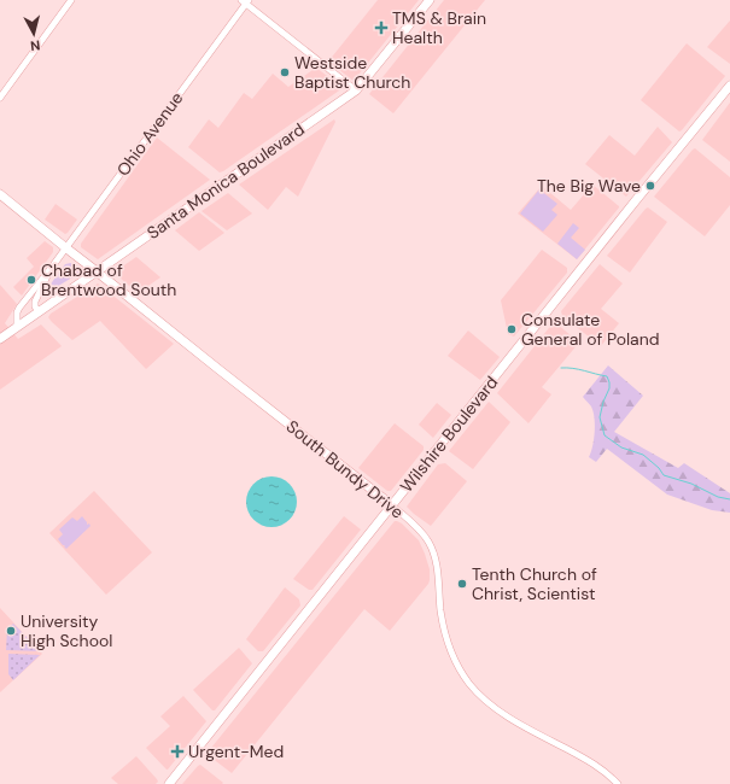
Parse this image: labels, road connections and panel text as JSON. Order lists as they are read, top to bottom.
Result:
{
  "streets": {
    "main road": ["Santa Monica Boulevard", "Wilshire Boulevard", "South Bundy Drive"],
    "street": ["Ohio Avenue"]
  },
  "crossings": [
    ["Ohio Avenue", "Santa Monica Boulevard"],
    ["Ohio Avenue", "South Bundy Drive"],
    ["Santa Monica Boulevard", "South Bundy Drive"],
    ["Wilshire Boulevard", "South Bundy Drive"]
  ],
  "places": {
    "health": ["TMS & Brain Health", "Urgent-Med"],
    "other": [
      "Westside Baptist Church",
      "The Big Wave",
      "Chabad of Brentwood South",
      "Consulate General of Poland",
      "Tenth Church of Christ, Scientist",
      "University High School"
    ]
  },
  "north": "bottom"
}
